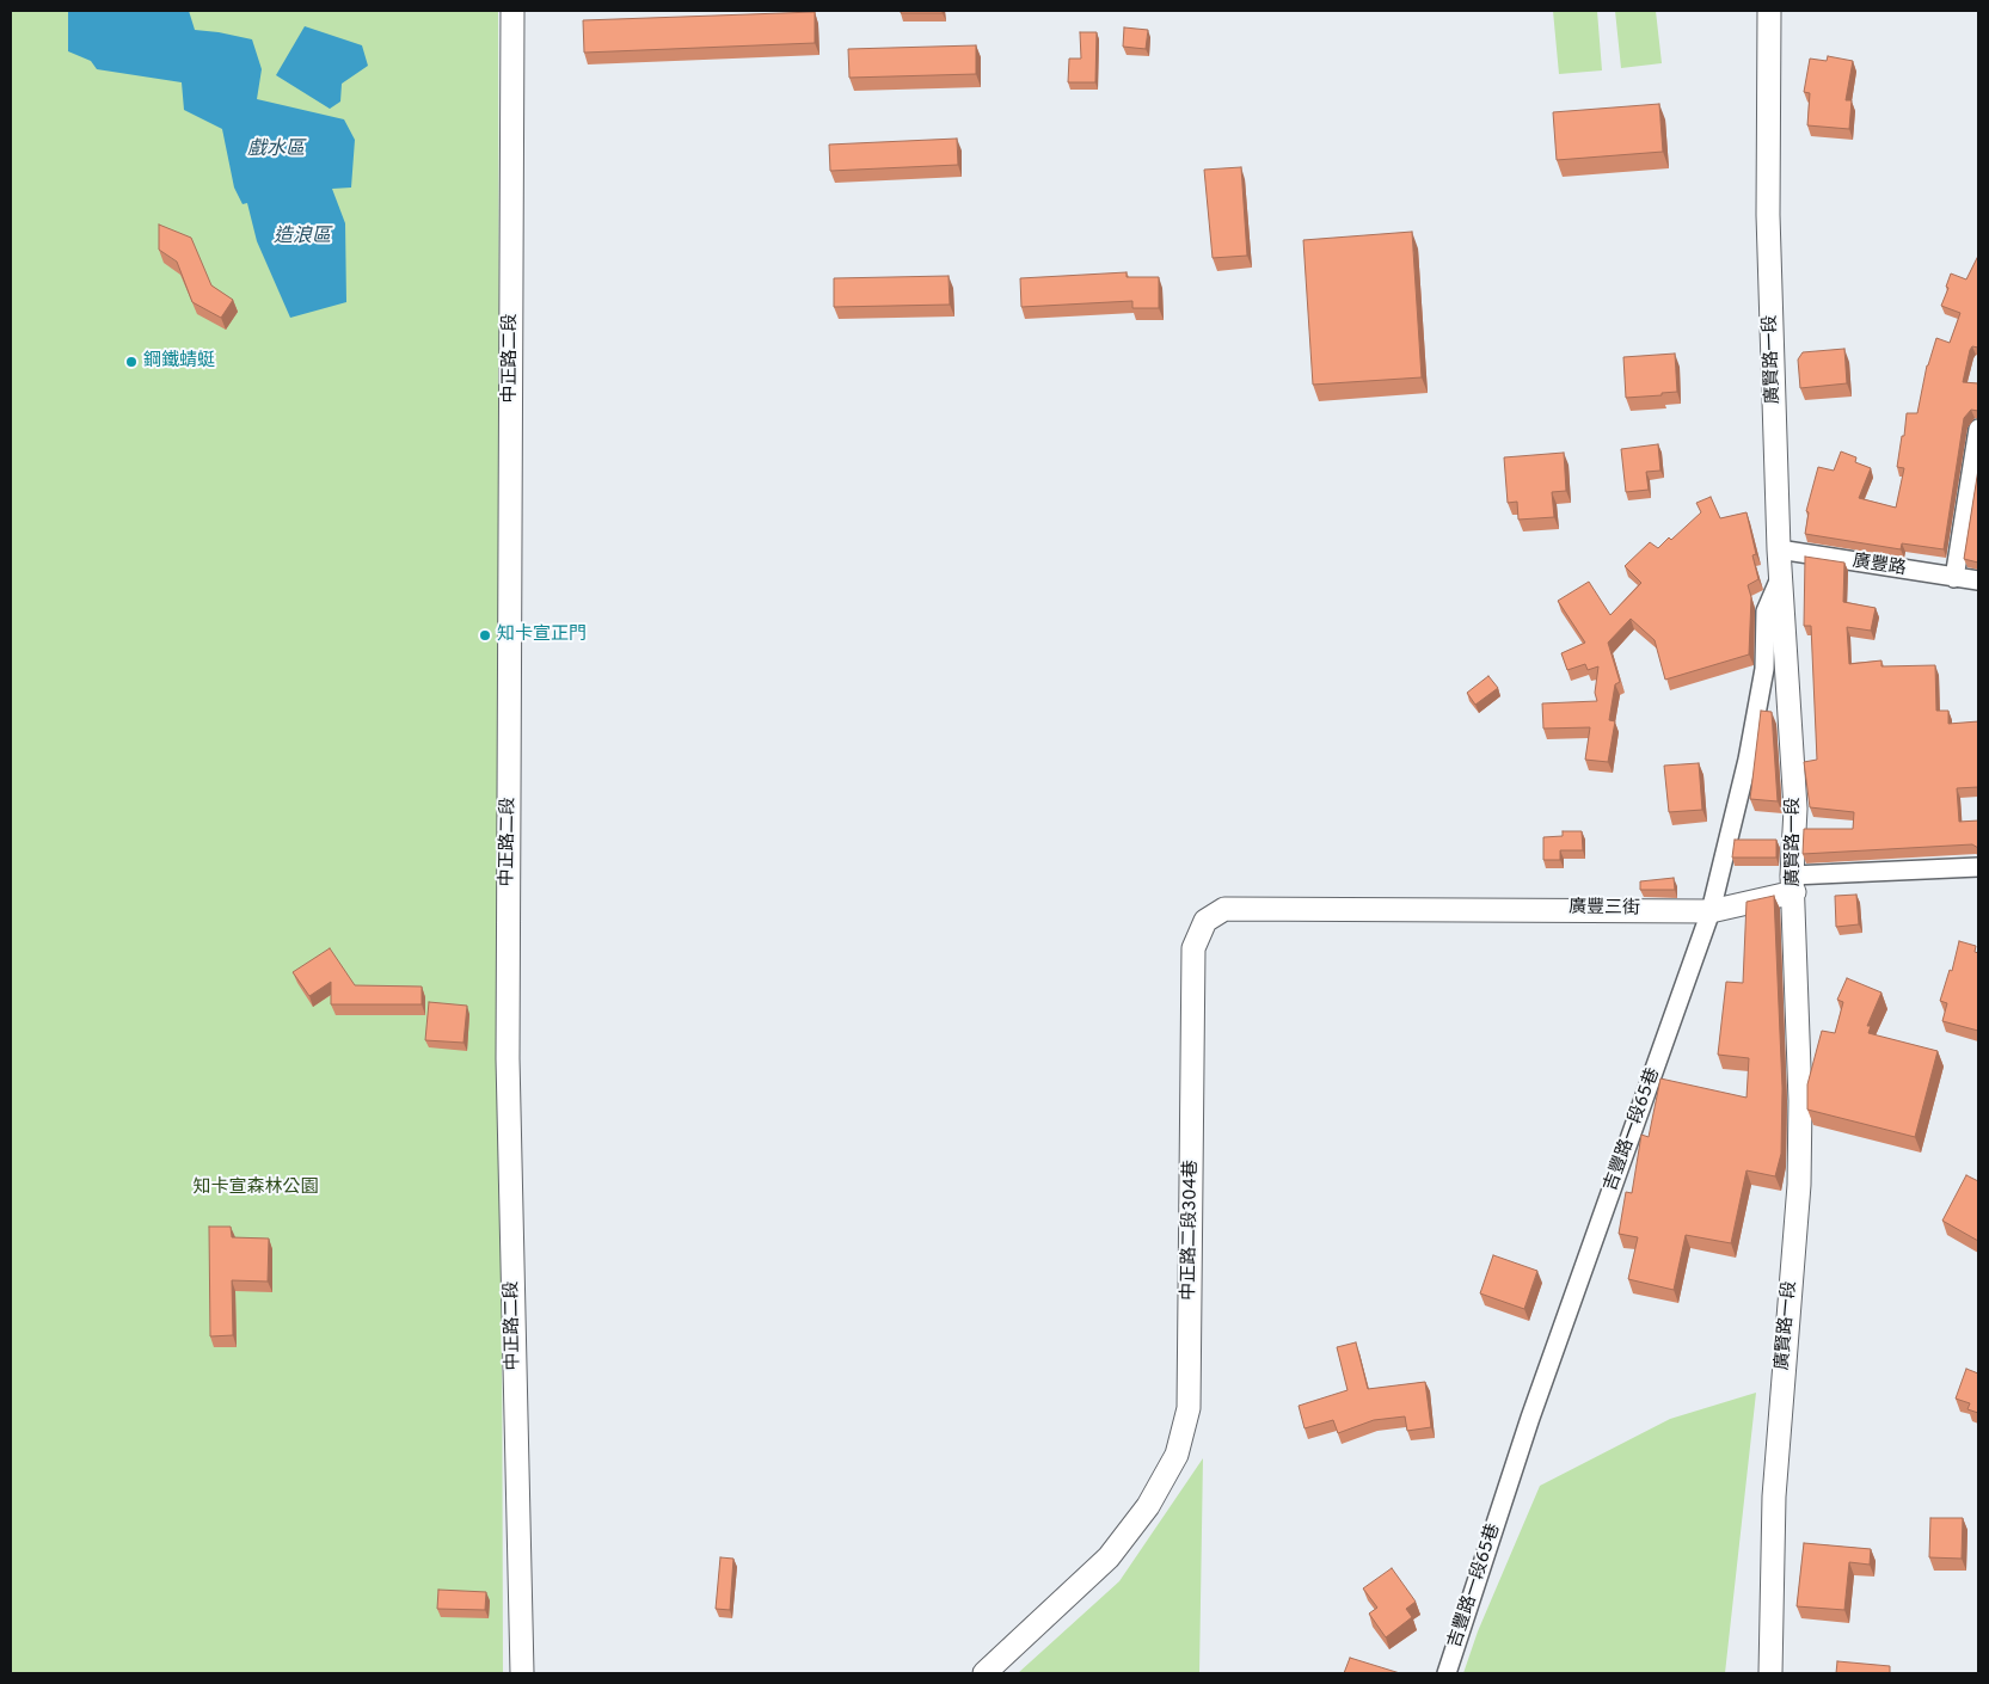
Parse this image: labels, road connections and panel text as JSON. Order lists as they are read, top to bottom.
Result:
{
  "streets": {
    "street": [
      "中正路二段",
      "廣賢路一段",
      "廣豐路",
      "廣豐三街",
      "吉豐路一段65巷",
      "中正路二段304巷"
    ]
  },
  "crossings": [
    ["廣賢路一段", "廣豐路"],
    ["廣賢路一段", "廣豐三街"],
    ["廣賢路一段", "吉豐路一段65巷"],
    ["廣豐三街", "吉豐路一段65巷"],
    ["廣豐三街", "中正路二段304巷"]
  ],
  "water": ["戲水區", "造浪區"],
  "parks": ["知卡宣森林公園"],
  "places": ["鋼鐵蜻蜓", "知卡宣正門"]
}
